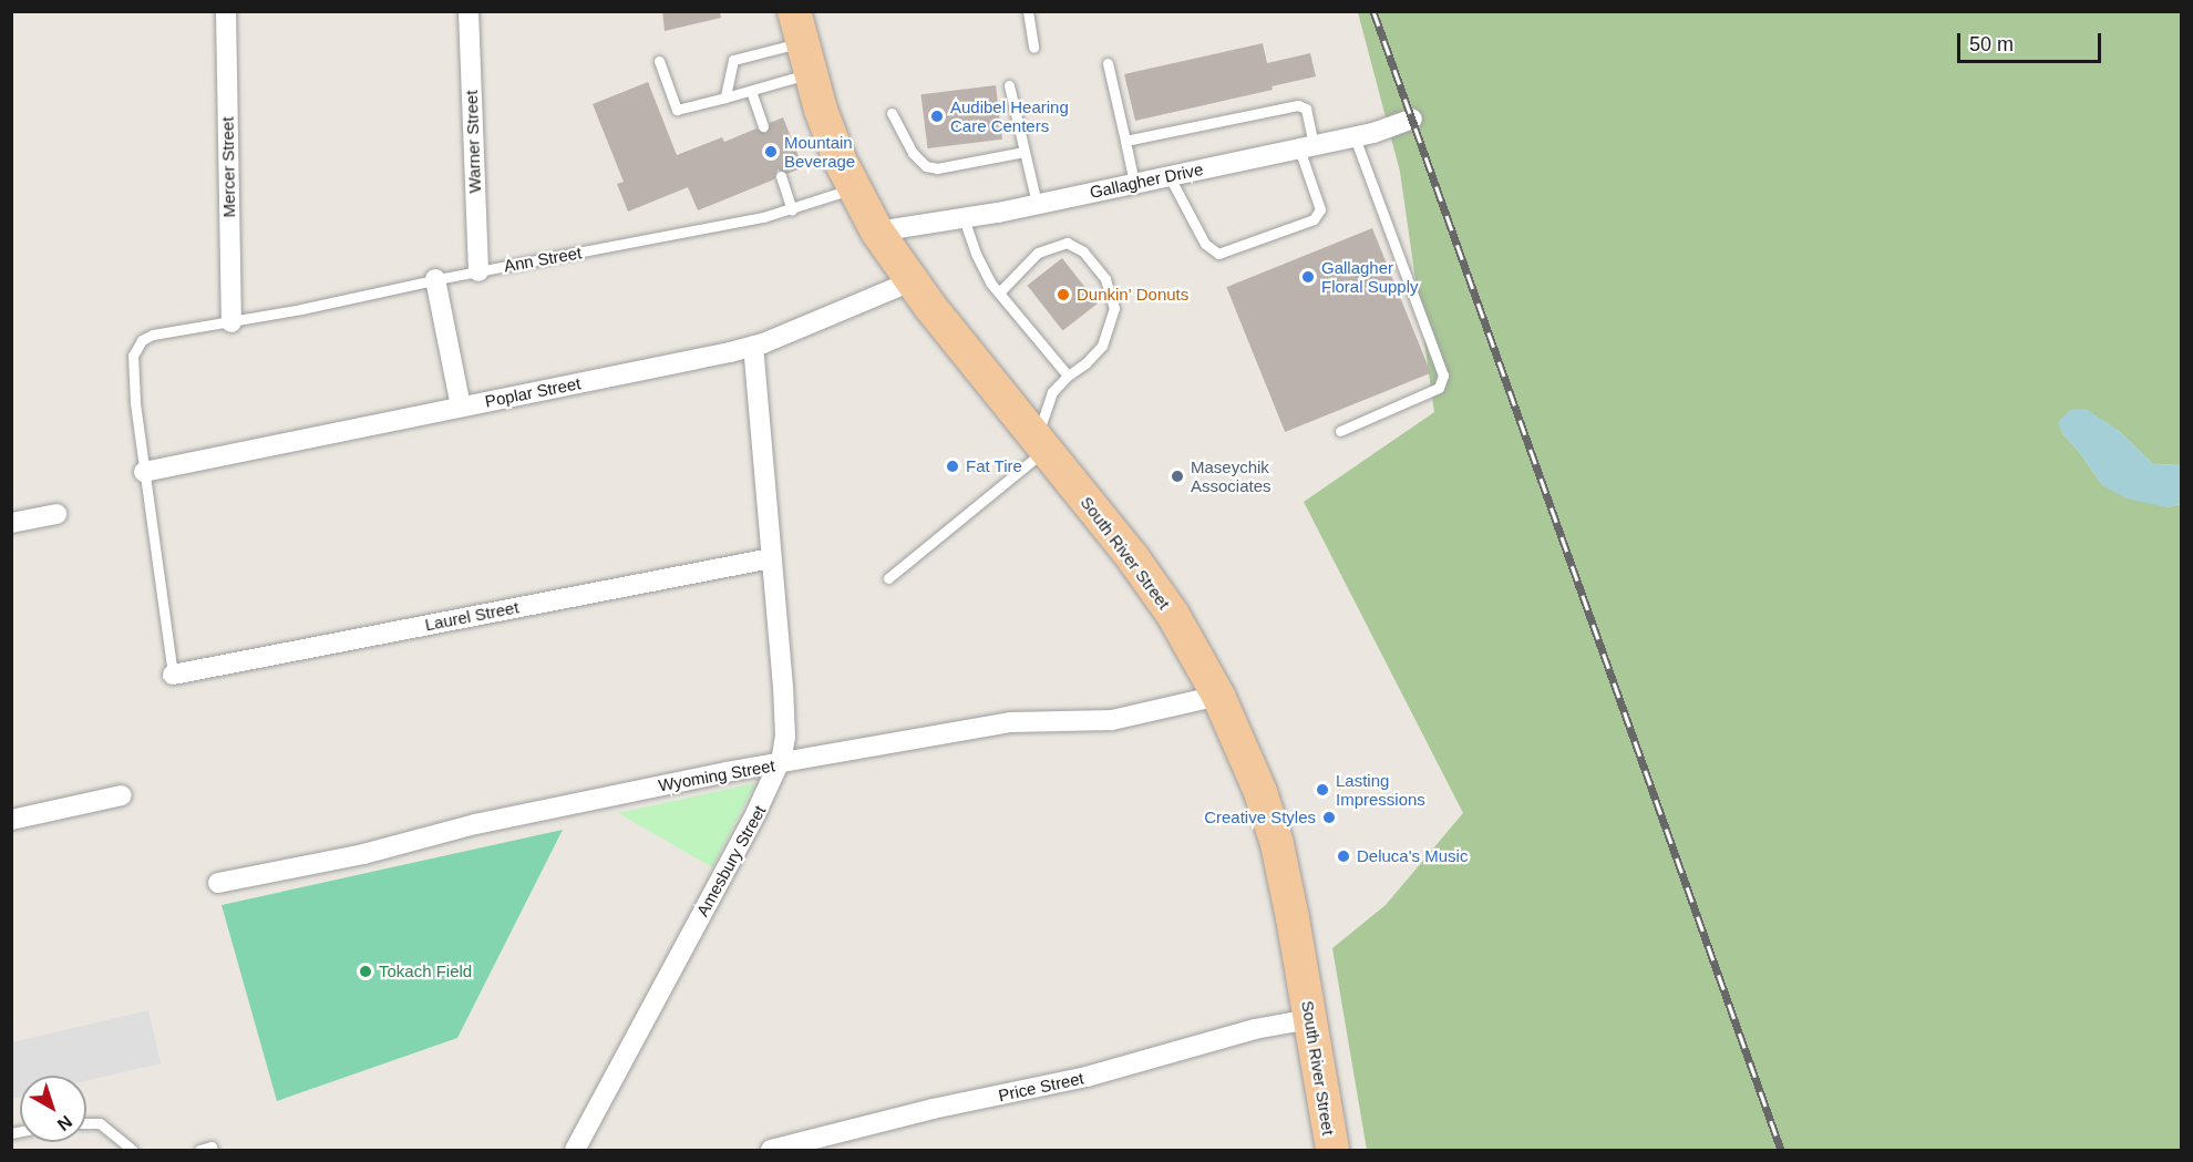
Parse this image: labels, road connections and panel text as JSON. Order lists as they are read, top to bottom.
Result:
{
  "streets": {
    "main road": ["South River Street"],
    "street": [
      "Warner Street",
      "Mercer Street",
      "Gallagher Drive",
      "Poplar Street",
      "Laurel Street",
      "Wyoming Street",
      "Amesbury Street",
      "Price Street"
    ],
    "lane": ["Ann Street"]
  },
  "crossings": [
    ["Warner Street", "Ann Street"],
    ["Mercer Street", "Ann Street"],
    ["Gallagher Drive", "South River Street"],
    ["Ann Street", "Poplar Street"],
    ["Ann Street", "South River Street"],
    ["Poplar Street", "South River Street"],
    ["Poplar Street", "Amesbury Street"],
    ["South River Street", "Wyoming Street"],
    ["South River Street", "Price Street"],
    ["Laurel Street", "Amesbury Street"],
    ["Wyoming Street", "Amesbury Street"]
  ],
  "places": [
    "Audibel Hearing Care Centers",
    "Mountain Beverage",
    "Gallagher Floral Supply",
    "Dunkin' Donuts",
    "Fat Tire",
    "Maseychik Associates",
    "Lasting Impressions",
    "Creative Styles",
    "Deluca's Music",
    "Tokach Field"
  ],
  "scale_bar": "50 m",
  "north": "bottom right"
}
